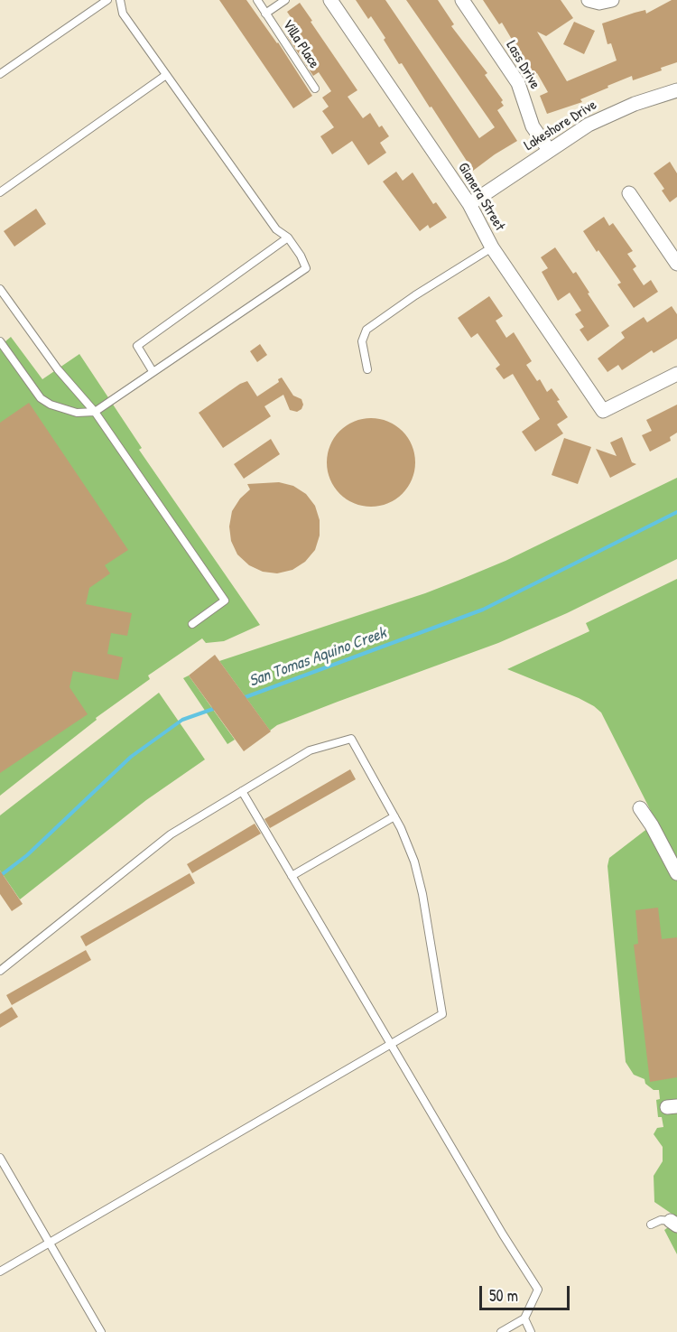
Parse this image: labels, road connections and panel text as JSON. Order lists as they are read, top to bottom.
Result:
{
  "streets": {
    "street": ["Lass Drive", "Lakeshore Drive", "Gianera Street"],
    "lane": ["Villa Place"]
  },
  "crossings": [
    ["Lass Drive", "Lakeshore Drive"],
    ["Lakeshore Drive", "Gianera Street"]
  ],
  "water": ["San Tomas Aquino Creek"],
  "scale_bar": "50 m"
}
